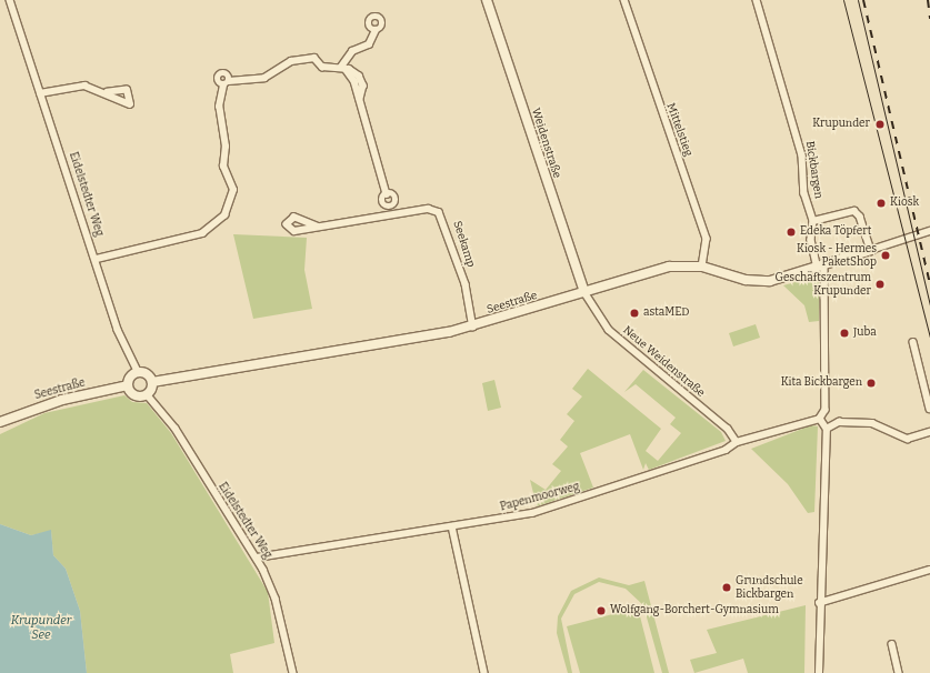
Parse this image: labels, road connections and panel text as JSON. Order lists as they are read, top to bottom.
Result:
{
  "streets": {
    "street": [
      "Mittelstieg",
      "Weidenstraße",
      "Bickbargen",
      "Eidelstedter Weg",
      "Seekamp",
      "Seestraße",
      "Neue Weidenstraße",
      "Papenmoorweg"
    ]
  },
  "crossings": [
    ["Mittelstieg", "Seestraße"],
    ["Weidenstraße", "Seestraße"],
    ["Weidenstraße", "Neue Weidenstraße"],
    ["Bickbargen", "Seestraße"],
    ["Bickbargen", "Papenmoorweg"],
    ["Eidelstedter Weg", "Seestraße"],
    ["Eidelstedter Weg", "Papenmoorweg"],
    ["Seekamp", "Seestraße"],
    ["Seestraße", "Neue Weidenstraße"],
    ["Neue Weidenstraße", "Papenmoorweg"]
  ],
  "water": ["Krupunder See"],
  "places": [
    "Krupunder",
    "Kiosk",
    "Edeka Töpfert",
    "Kiosk - Hermes PaketShop",
    "Geschäftszentrum Krupunder",
    "astaMED",
    "Juba",
    "Kita Bickbargen",
    "Grundschule Bickbargen",
    "Wolfgang-Borchert-Gymnasium"
  ]
}
